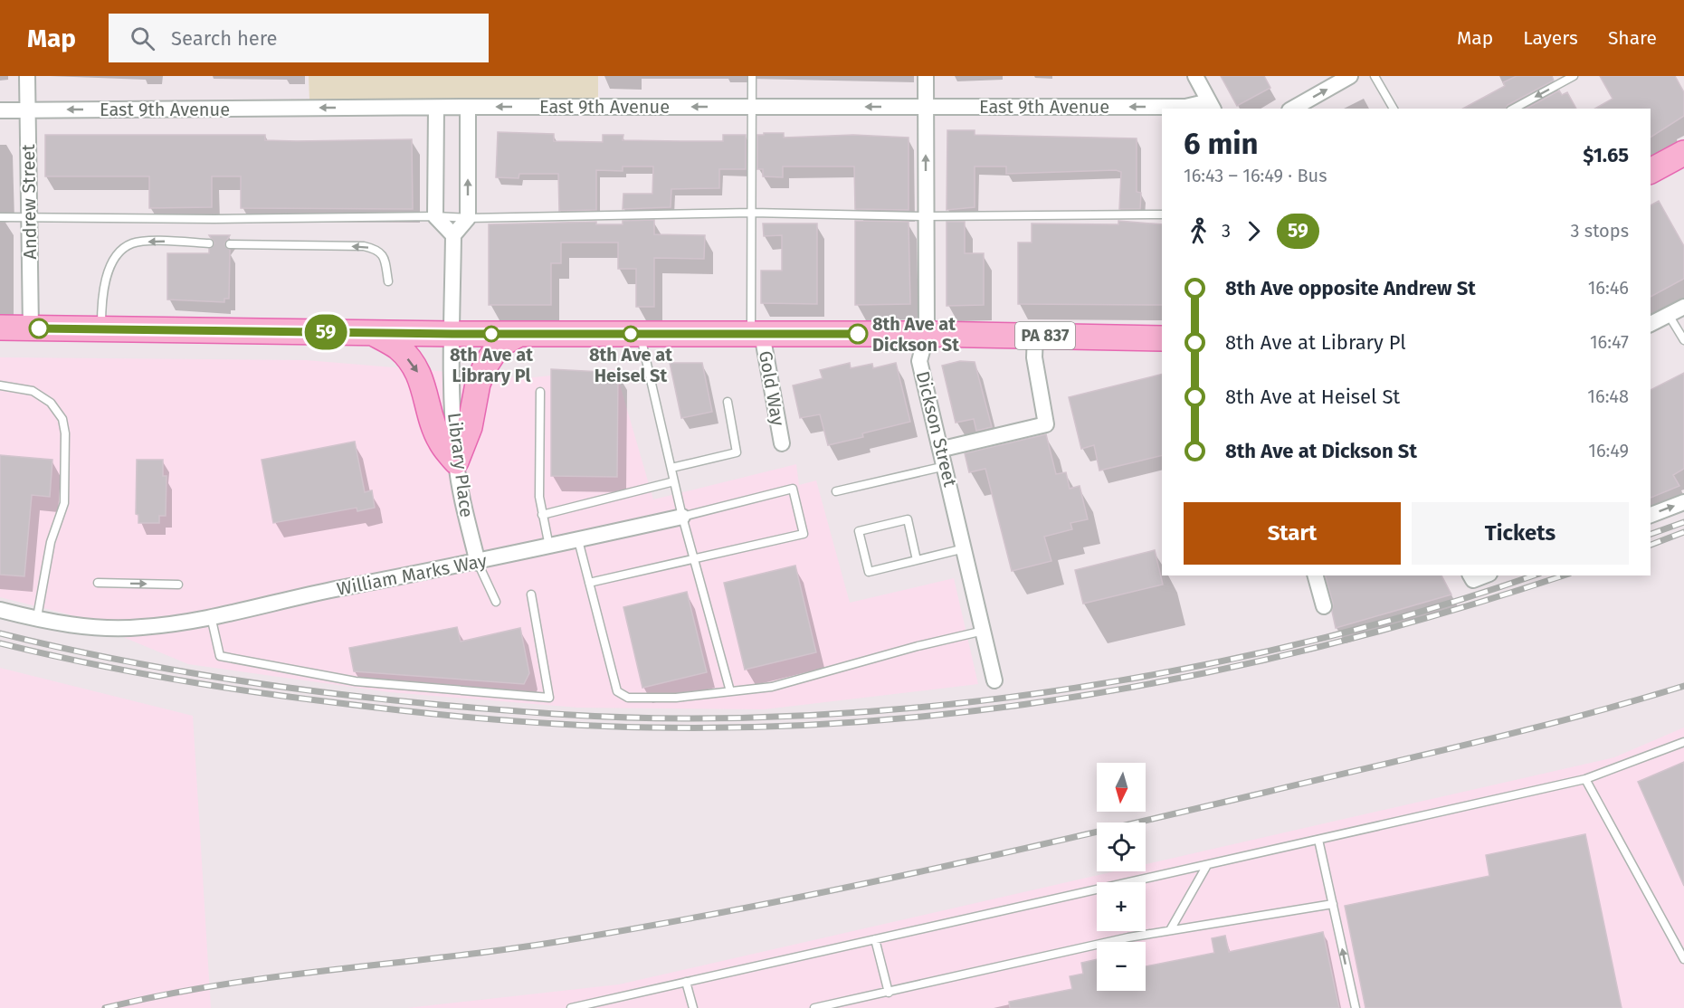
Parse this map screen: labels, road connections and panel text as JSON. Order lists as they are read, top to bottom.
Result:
{
  "streets": {
    "main road": ["PA 837"],
    "street": [
      "East 9th Avenue",
      "Andrew Street",
      "Gold Way",
      "Dickson Street",
      "Library Place",
      "William Marks Way"
    ]
  },
  "crossings": [
    ["East 9th Avenue", "Andrew Street"],
    ["East 9th Avenue", "Dickson Street"],
    ["Andrew Street", "PA 837"],
    ["PA 837", "Gold Way"],
    ["PA 837", "Dickson Street"],
    ["PA 837", "Library Place"],
    ["Library Place", "William Marks Way"]
  ],
  "one_way": ["East 9th Avenue"],
  "places": ["8th Ave at Library Pl", "8th Ave at Heisel St", "8th Ave at Dickson St"],
  "lines": ["bus line 59"],
  "north": "bottom",
  "page": {
    "header": "Map",
    "search": "Search here",
    "nav": ["Map", "Layers", "Share"],
    "on_map": "59",
    "heading": ["6 min", "16:43 – 16:49 · Bus", "$1.65"],
    "legs": ["3", "59", "3 stops"],
    "list": [
      {
        "name": "8th Ave opposite Andrew St",
        "value": "16:46"
      },
      {
        "name": "8th Ave at Library Pl",
        "value": "16:47"
      },
      {
        "name": "8th Ave at Heisel St",
        "value": "16:48"
      },
      {
        "name": "8th Ave at Dickson St",
        "value": "16:49"
      }
    ],
    "buttons": ["Start", "Tickets"],
    "map_buttons": ["+", "−"]
  }
}
